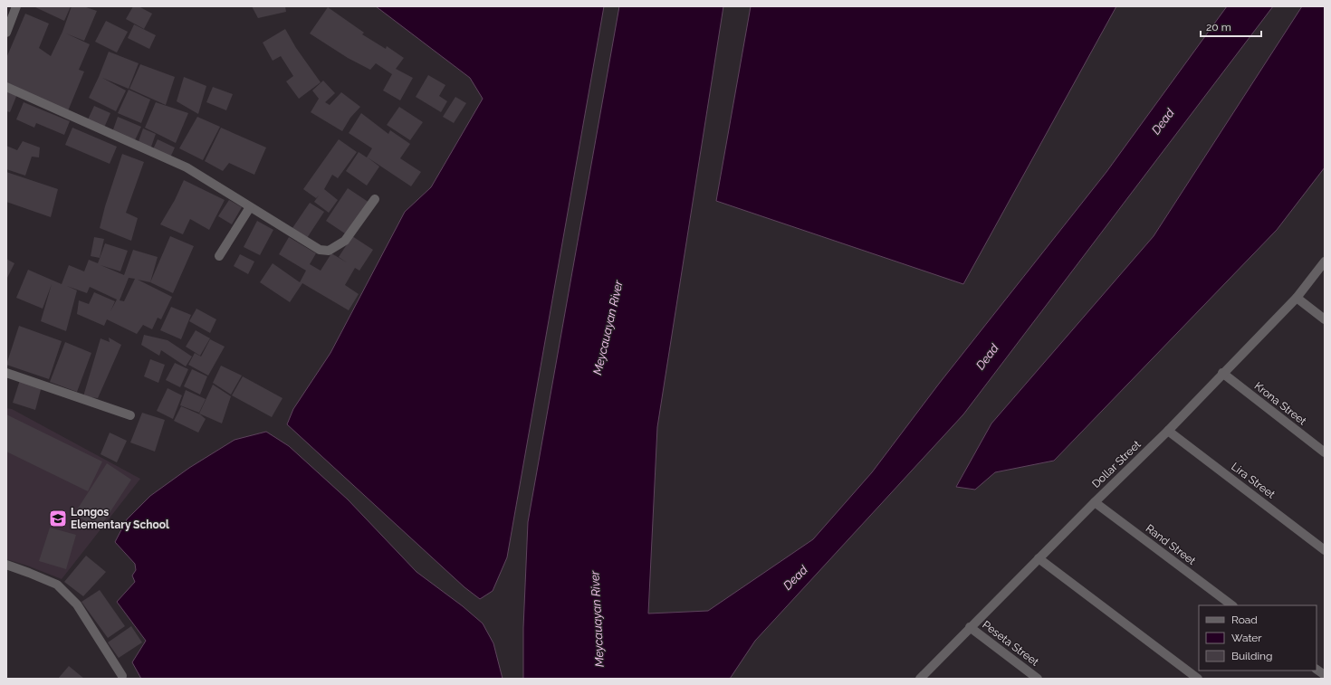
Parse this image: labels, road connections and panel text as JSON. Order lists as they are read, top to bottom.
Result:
{
  "streets": {
    "street": [
      "Krona Street",
      "Dollar Street",
      "Lira Street",
      "Rand Street",
      "Peseta Street"
    ]
  },
  "crossings": [
    ["Krona Street", "Dollar Street"],
    ["Dollar Street", "Lira Street"],
    ["Dollar Street", "Rand Street"],
    ["Dollar Street", "Peseta Street"]
  ],
  "water": ["Dead", "Meycauayan River"],
  "places": {
    "school or university": ["Longos Elementary School"]
  },
  "legend": ["Road", "Water", "Building"],
  "scale_bar": "20 m"
}
